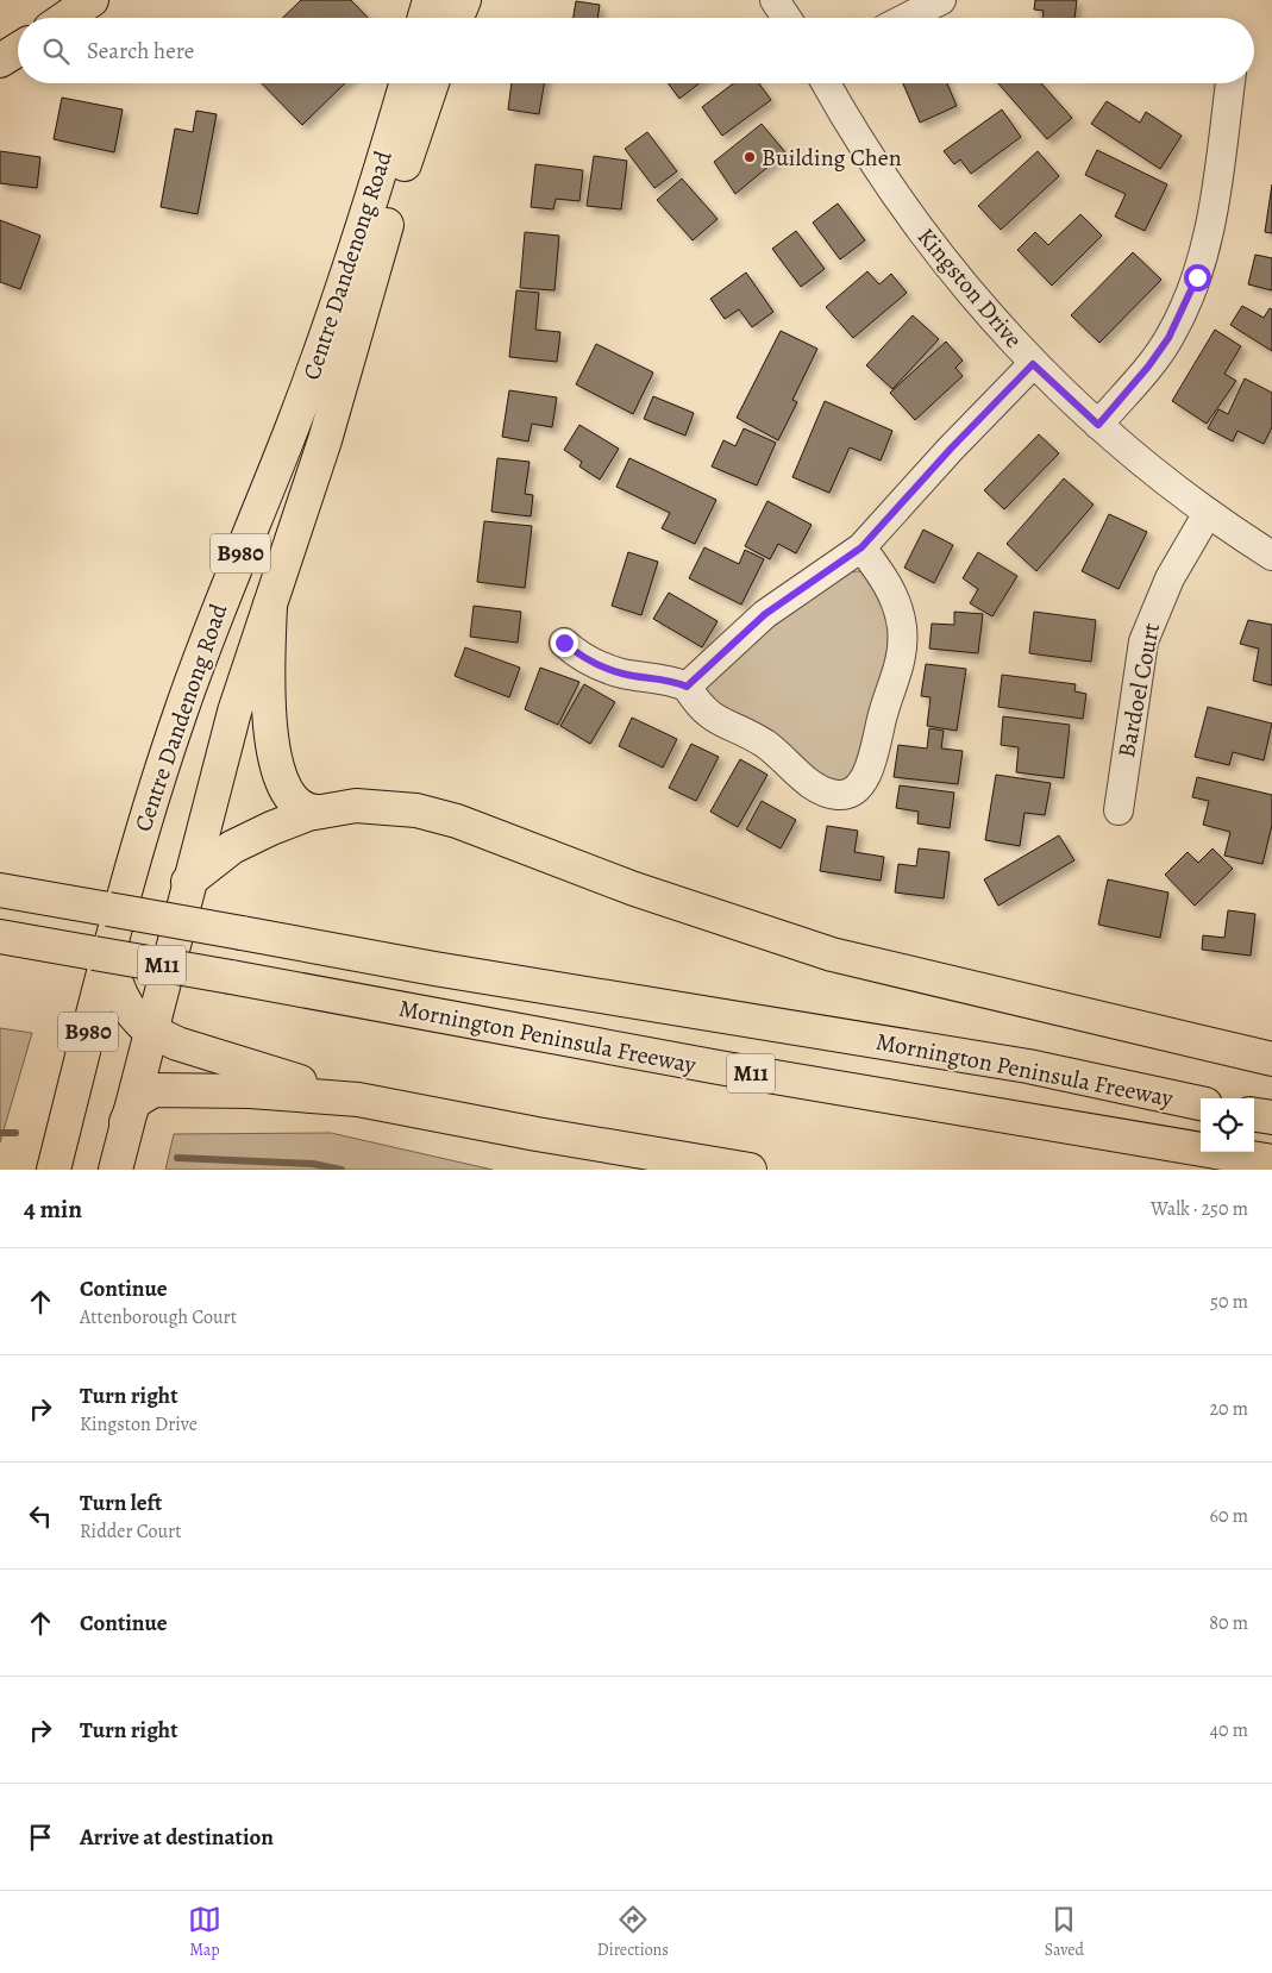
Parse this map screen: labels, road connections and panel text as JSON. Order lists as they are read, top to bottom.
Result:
{
  "streets": {
    "main road": [
      "Centre Dandenong Road",
      "B980",
      "M11",
      "Mornington Peninsula Freeway"
    ],
    "street": ["Kingston Drive", "Bardoel Court"]
  },
  "crossings": [
    ["Centre Dandenong Road", "Mornington Peninsula Freeway"],
    ["Kingston Drive", "Bardoel Court"]
  ],
  "places": ["Building Chen"],
  "page": {
    "search": "Search here",
    "heading": ["4 min", "Walk · 250 m"],
    "list": [
      ["Continue", "Attenborough Court", "50 m"],
      ["Turn right", "Kingston Drive", "20 m"],
      ["Turn left", "Ridder Court", "60 m"],
      ["Continue", "80 m"],
      ["Turn right", "40 m"],
      "Arrive at destination"
    ],
    "nav": ["Map", "Directions", "Saved"]
  }
}
